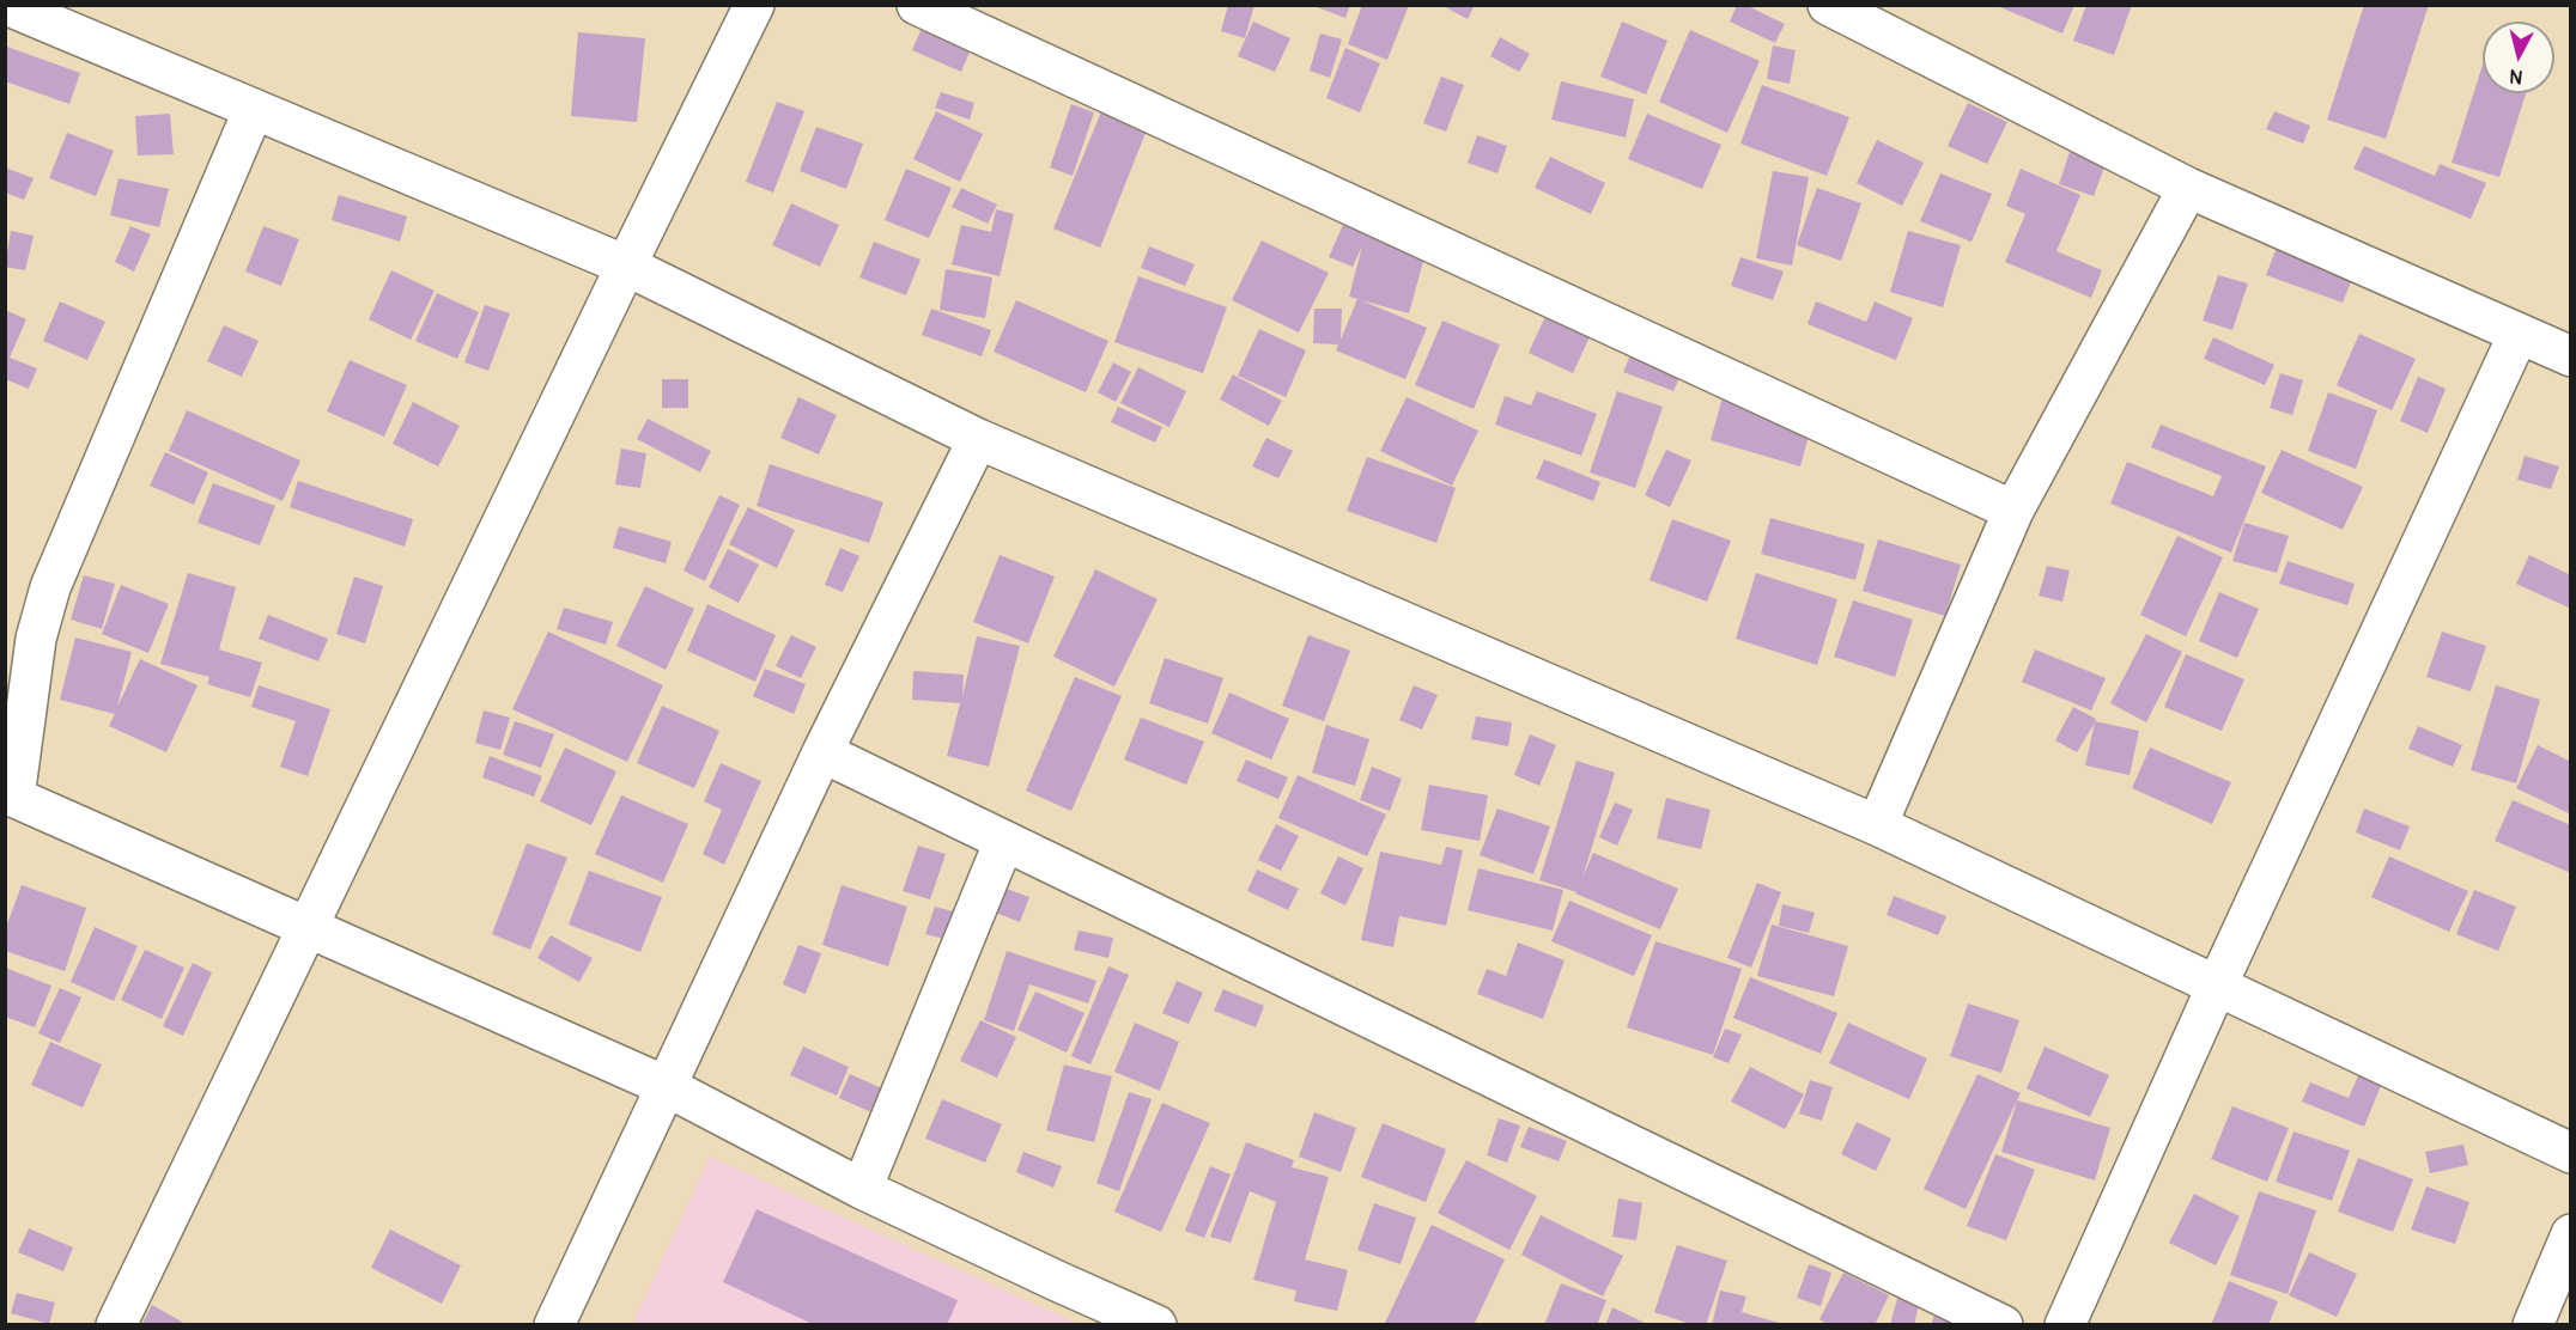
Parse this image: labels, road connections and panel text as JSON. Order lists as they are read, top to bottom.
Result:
{
  "north": "bottom"
}
